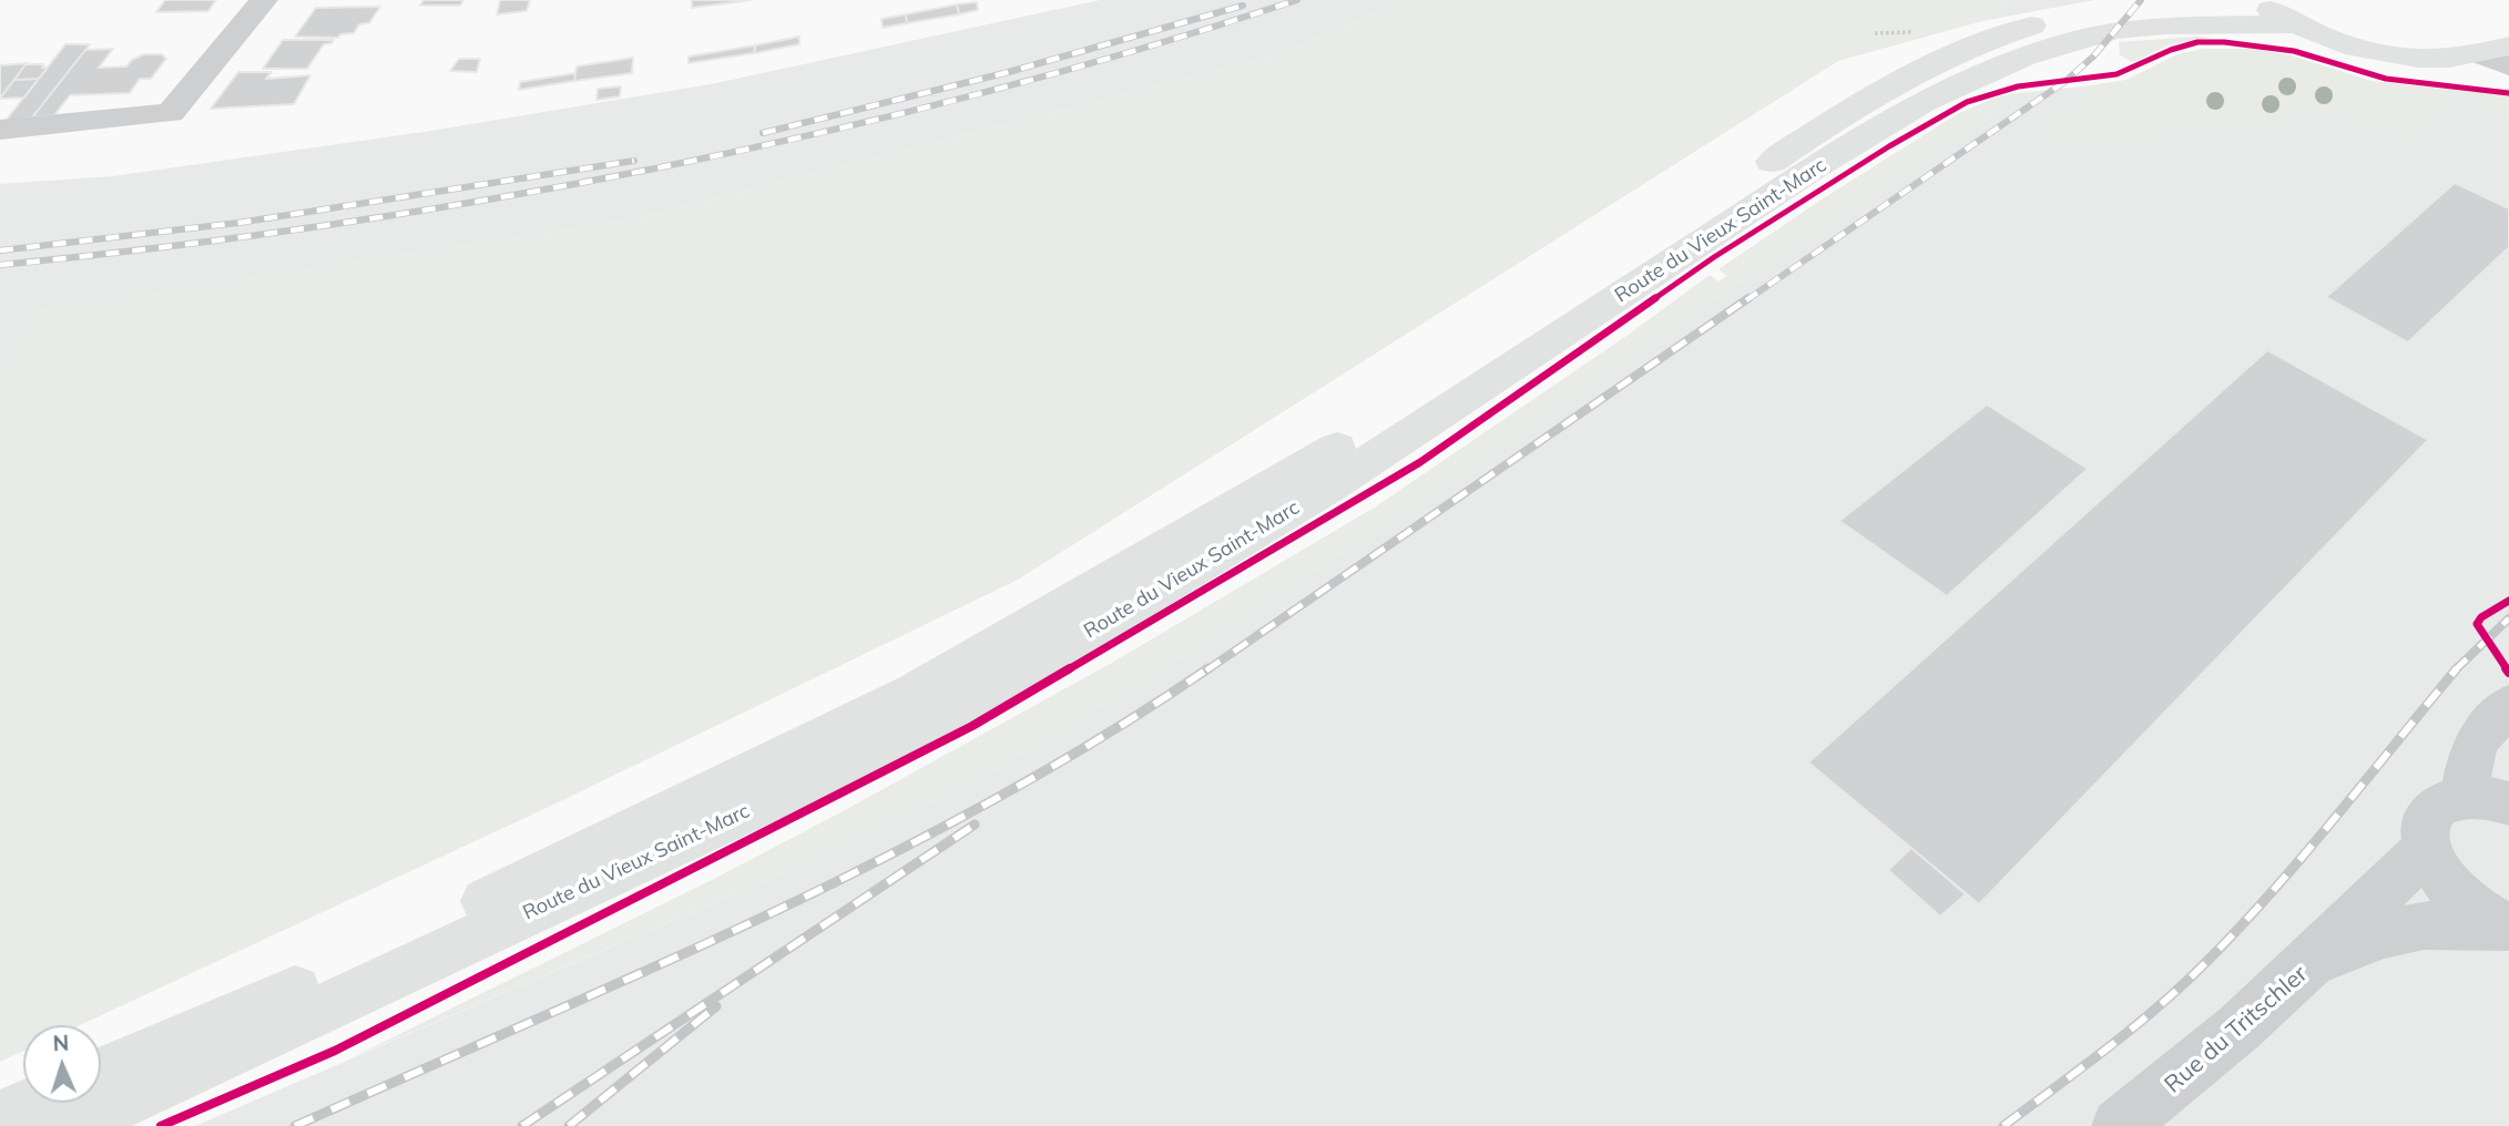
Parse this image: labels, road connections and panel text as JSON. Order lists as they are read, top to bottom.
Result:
{
  "streets": {
    "main road": ["Route du Vieux Saint-Marc"],
    "street": ["Rue du Tritschler"]
  },
  "north": "top"
}
